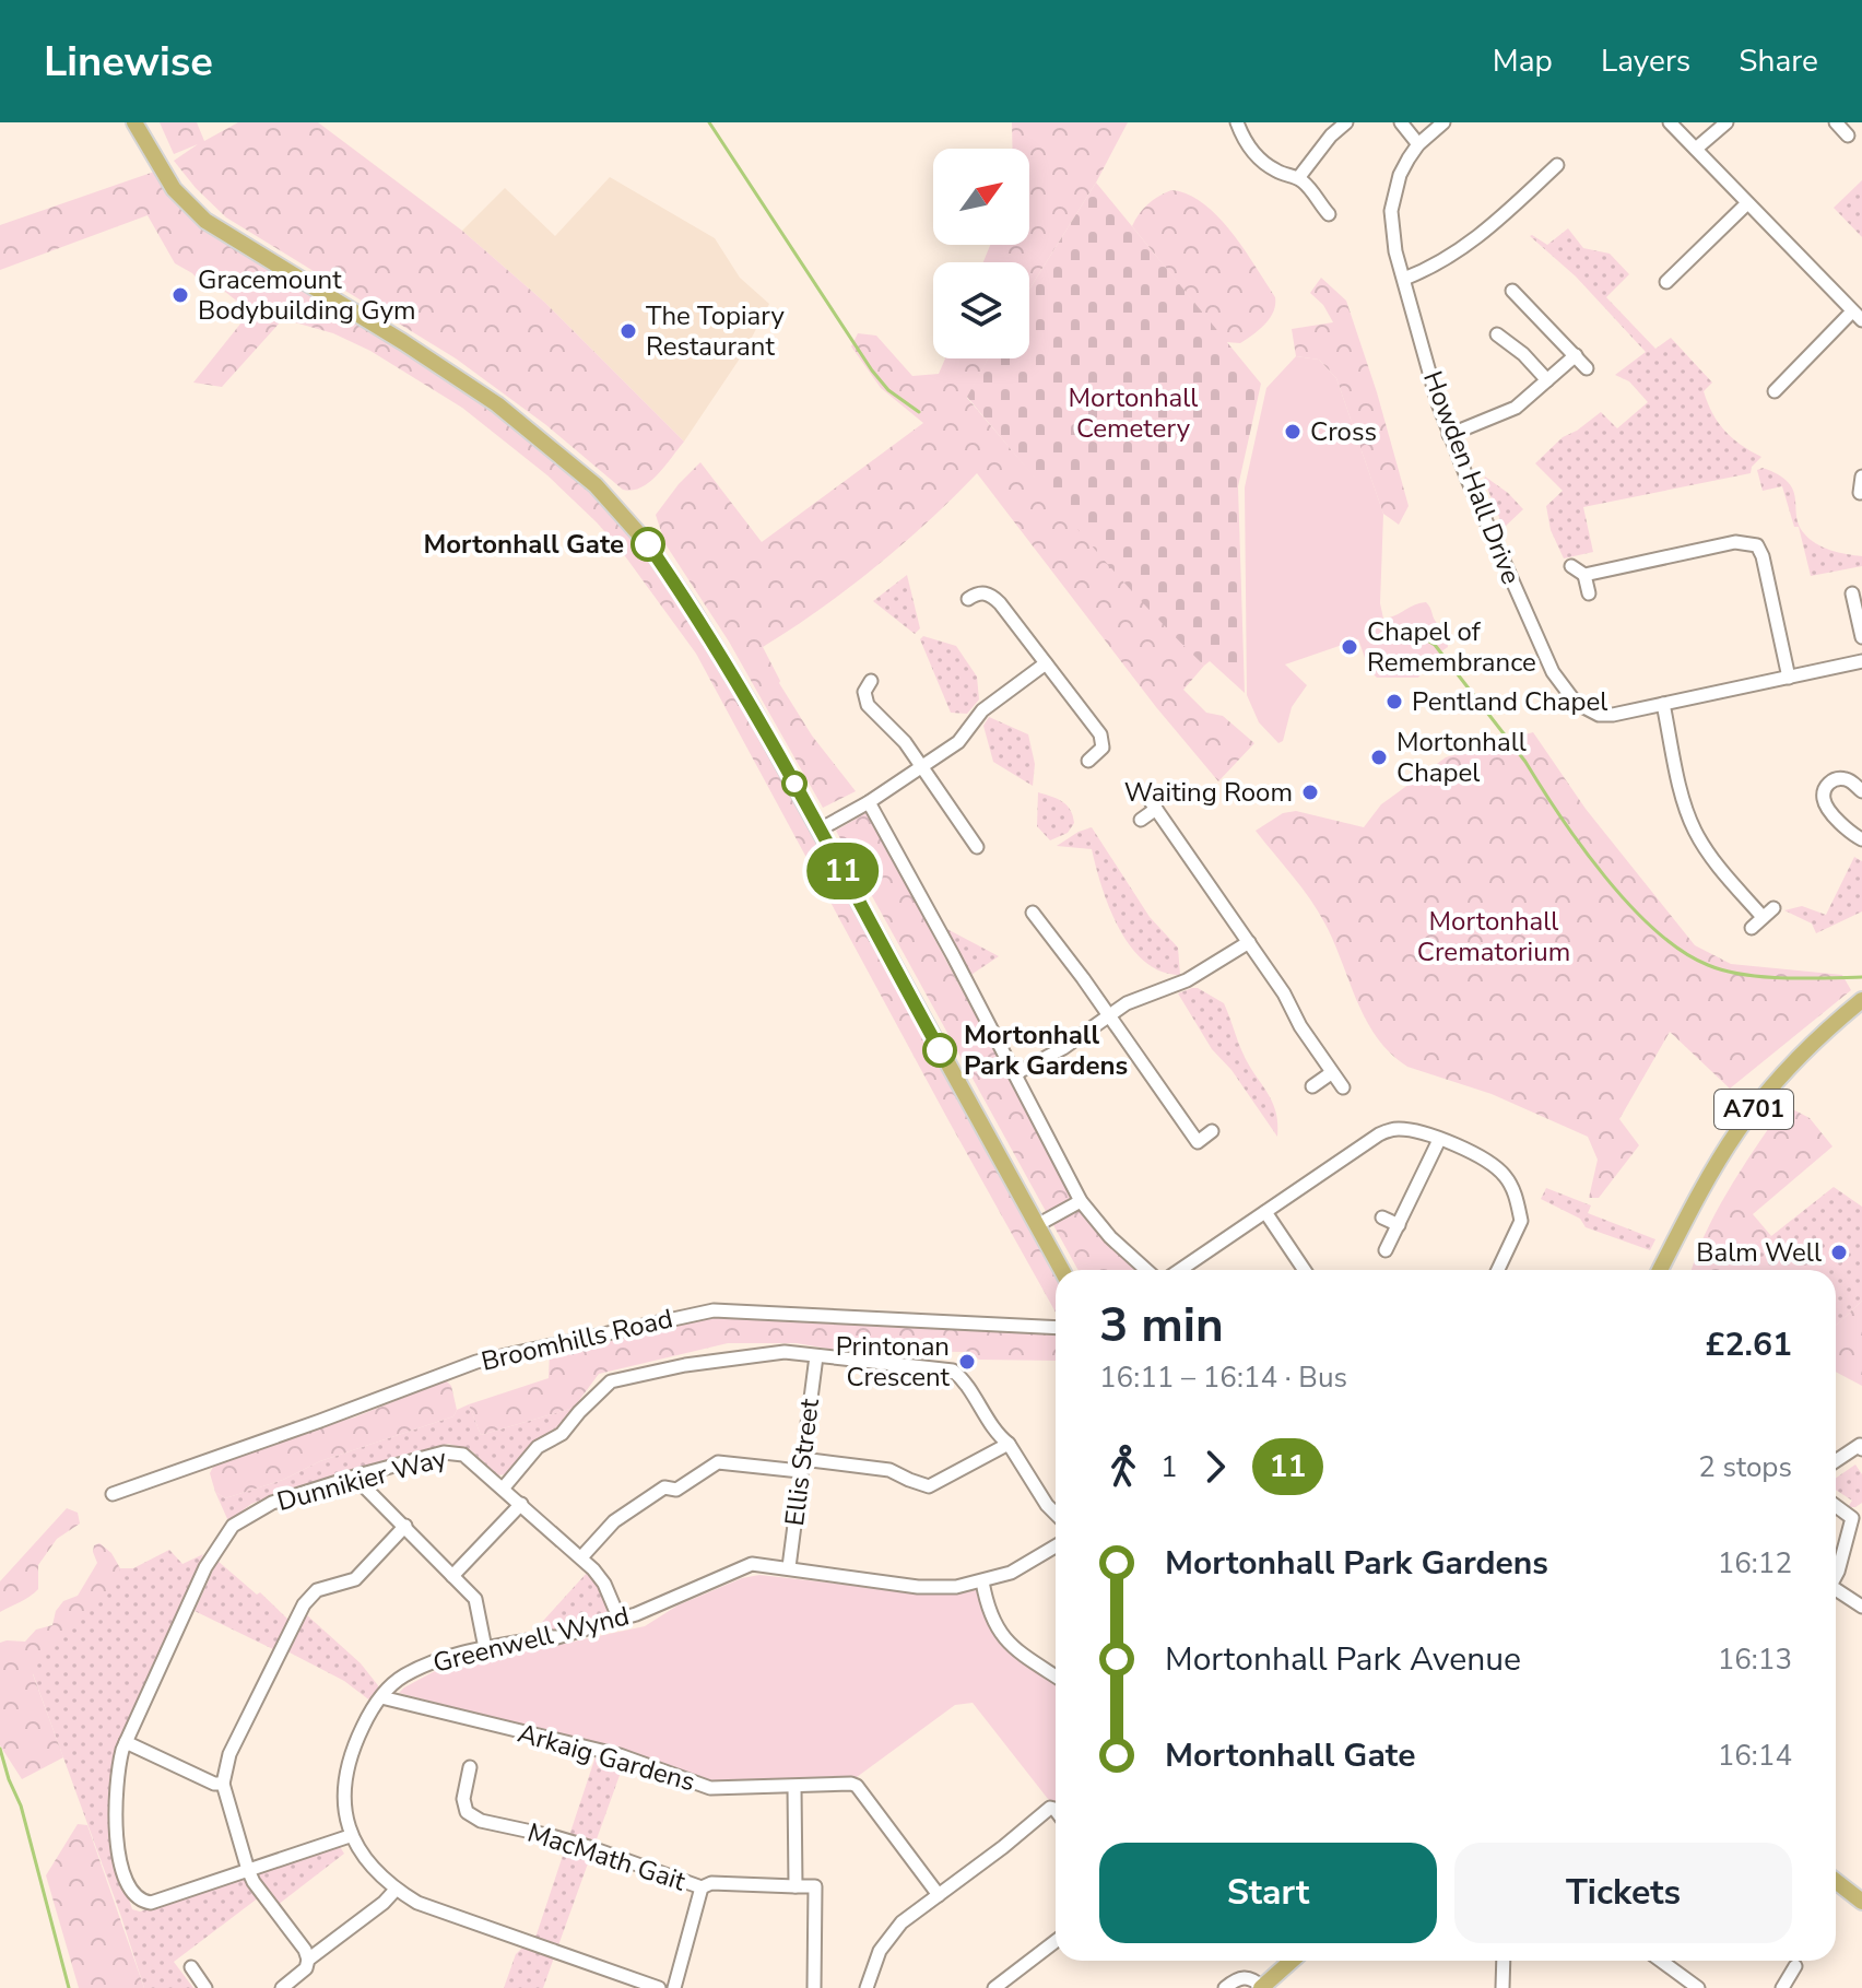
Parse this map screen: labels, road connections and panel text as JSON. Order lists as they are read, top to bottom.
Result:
{
  "streets": {
    "main road": ["A701"],
    "street": [
      "Howden Hall Drive",
      "Broomhills Road",
      "Ellis Street",
      "Dunnikier Way",
      "Greenwell Wynd",
      "Arkaig Gardens",
      "MacMath Gait"
    ]
  },
  "crossings": [
    ["Ellis Street", "Greenwell Wynd"],
    ["Dunnikier Way", "Greenwell Wynd"],
    ["Greenwell Wynd", "Arkaig Gardens"]
  ],
  "parks": ["Mortonhall Cemetery", "Mortonhall Crematorium"],
  "places": [
    "Gracemount Bodybuilding Gym",
    "The Topiary Restaurant",
    "Cross",
    "Mortonhall Gate",
    "Chapel of Remembrance",
    "Pentland Chapel",
    "Mortonhall Chapel",
    "Waiting Room",
    "Mortonhall Park Gardens",
    "Balm Well",
    "Printonan Crescent"
  ],
  "lines": ["bus line 11"],
  "north": "top right",
  "page": {
    "header": "Linewise",
    "nav": ["Map", "Layers", "Share"],
    "on_map": "11",
    "heading": ["3 min", "16:11 – 16:14 · Bus", "£2.61"],
    "legs": ["1", "11", "2 stops"],
    "list": [
      {
        "name": "Mortonhall Park Gardens",
        "value": "16:12"
      },
      {
        "name": "Mortonhall Park Avenue",
        "value": "16:13"
      },
      {
        "name": "Mortonhall Gate",
        "value": "16:14"
      }
    ],
    "buttons": ["Start", "Tickets"]
  }
}
